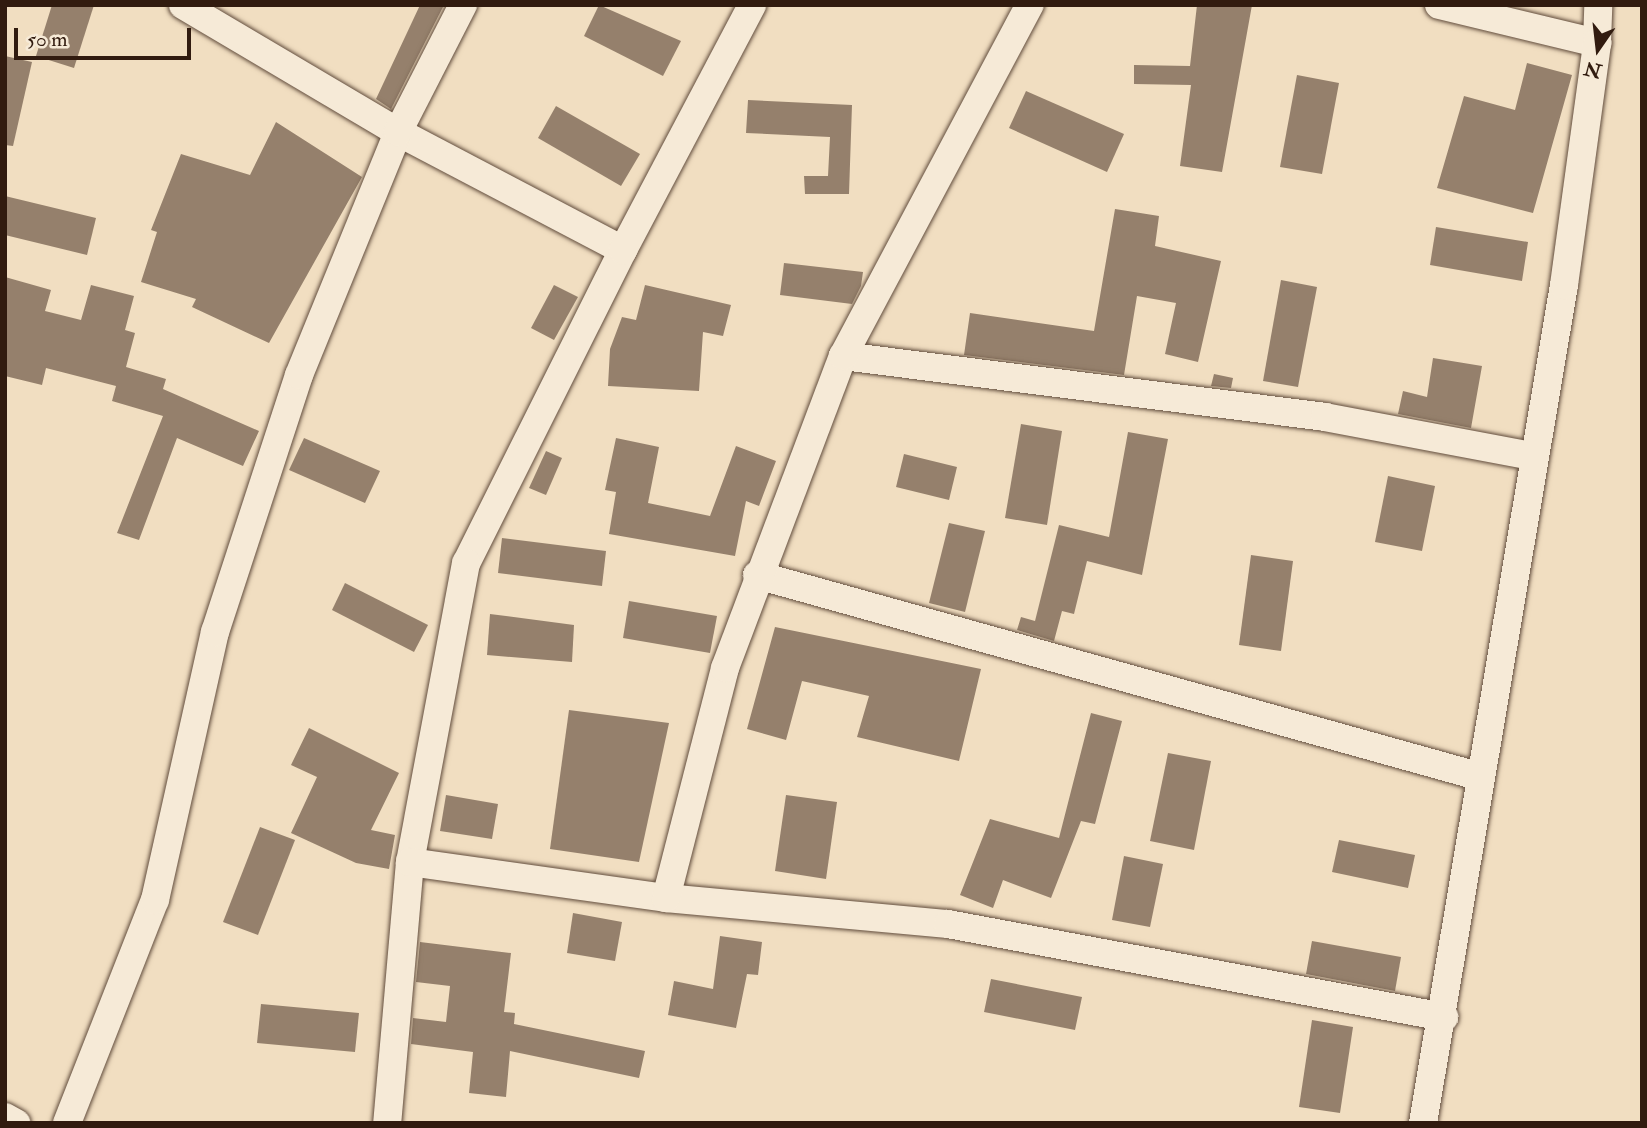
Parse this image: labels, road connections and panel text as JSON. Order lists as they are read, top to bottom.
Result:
{
  "scale_bar": "50 m",
  "north": "bottom"
}
